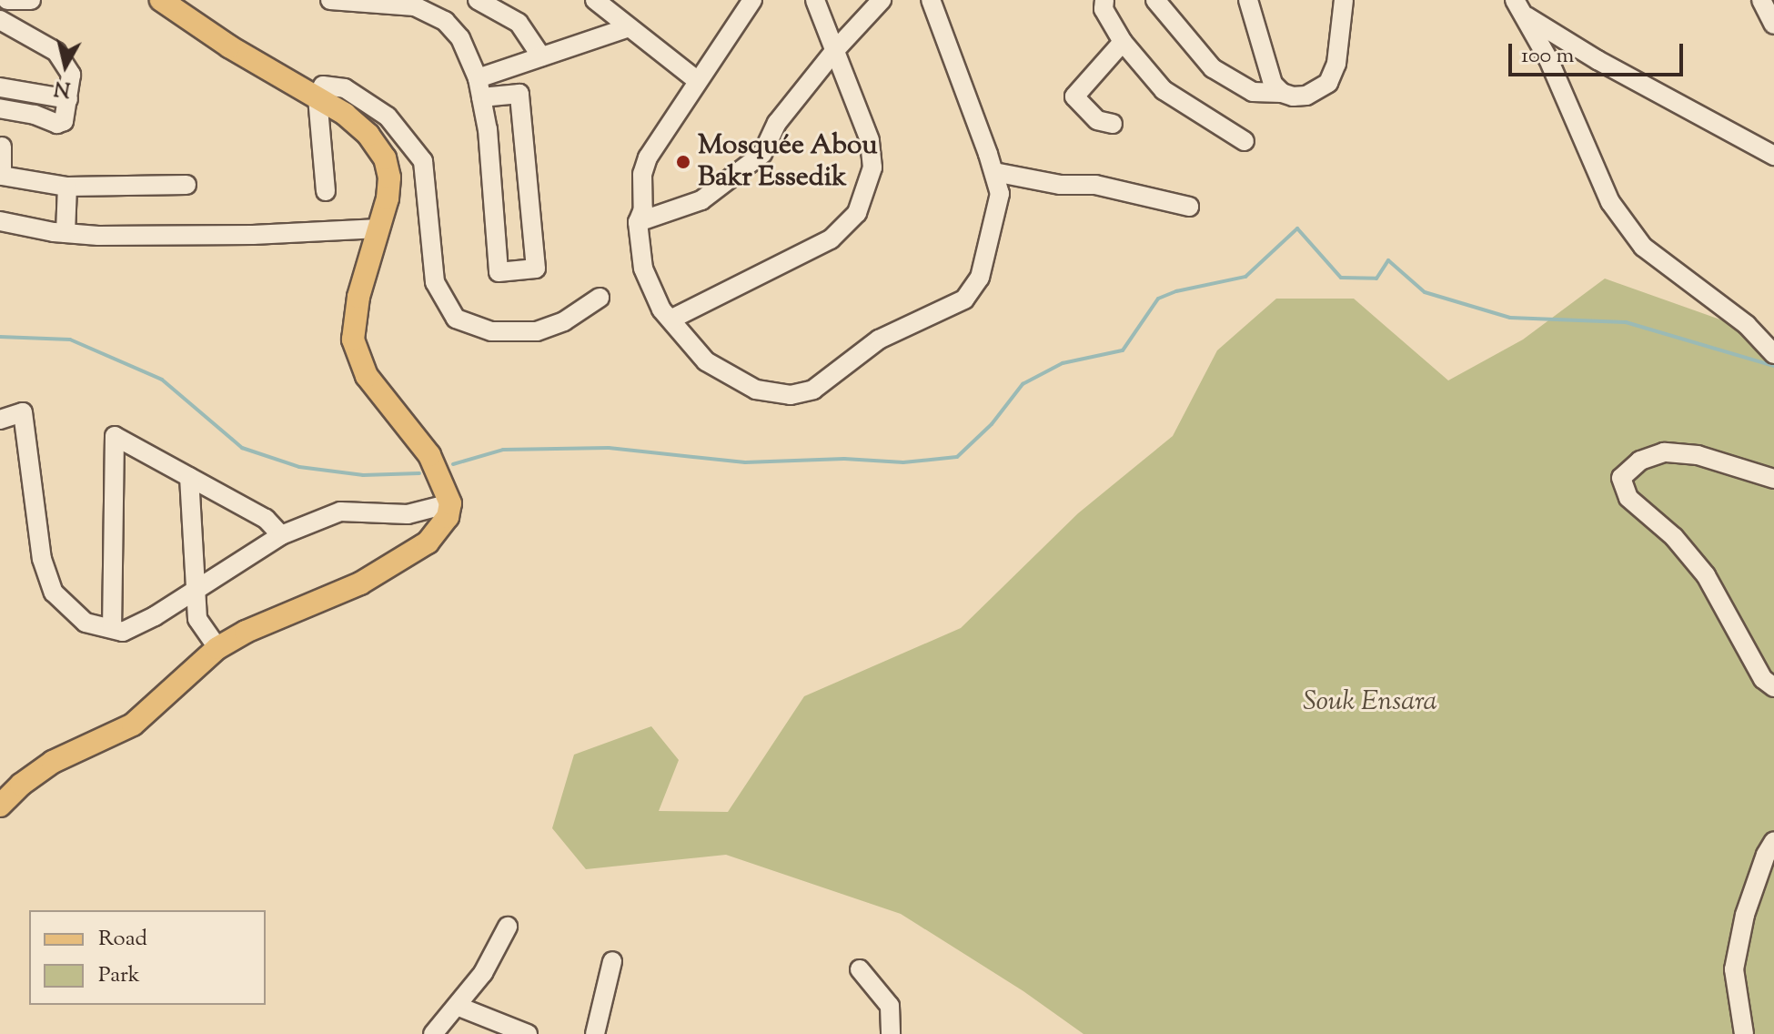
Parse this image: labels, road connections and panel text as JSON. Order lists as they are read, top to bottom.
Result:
{
  "parks": ["Souk Ensara"],
  "places": ["Mosquée Abou Bakr Essedik"],
  "legend": ["Road", "Park"],
  "scale_bar": "100 m",
  "north": "bottom"
}
